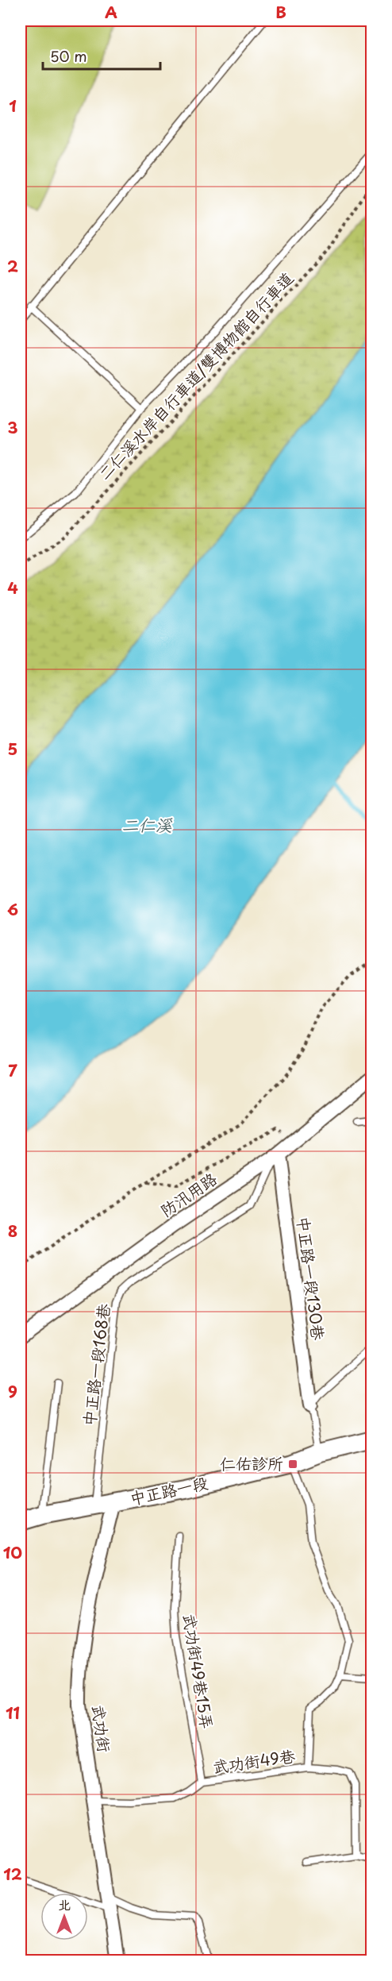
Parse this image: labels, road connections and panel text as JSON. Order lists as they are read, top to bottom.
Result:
{
  "streets": {
    "street": [
      "防汛用路",
      "中正路一段130巷",
      "中正路一段",
      "武功街"
    ],
    "lane": ["中正路一段168巷", "武功街49巷15弄", "武功街49巷"],
    "path": ["二仁溪水岸自行車道/雙博物館自行車道"]
  },
  "crossings": [
    ["防汛用路", "中正路一段130巷"],
    ["防汛用路", "中正路一段168巷"],
    ["中正路一段130巷", "中正路一段168巷"],
    ["中正路一段130巷", "中正路一段"],
    ["中正路一段168巷", "中正路一段"],
    ["中正路一段", "武功街"],
    ["武功街49巷15弄", "武功街49巷"],
    ["武功街", "武功街49巷"]
  ],
  "water": ["二仁溪"],
  "places": {
    "transit": ["仁佑診所"]
  },
  "scale_bar": "50 m",
  "north": "top",
  "grid": {
    "columns": ["A", "B"],
    "rows": [
      "1",
      "2",
      "3",
      "4",
      "5",
      "6",
      "7",
      "8",
      "9",
      "10",
      "11",
      "12"
    ]
  }
}
